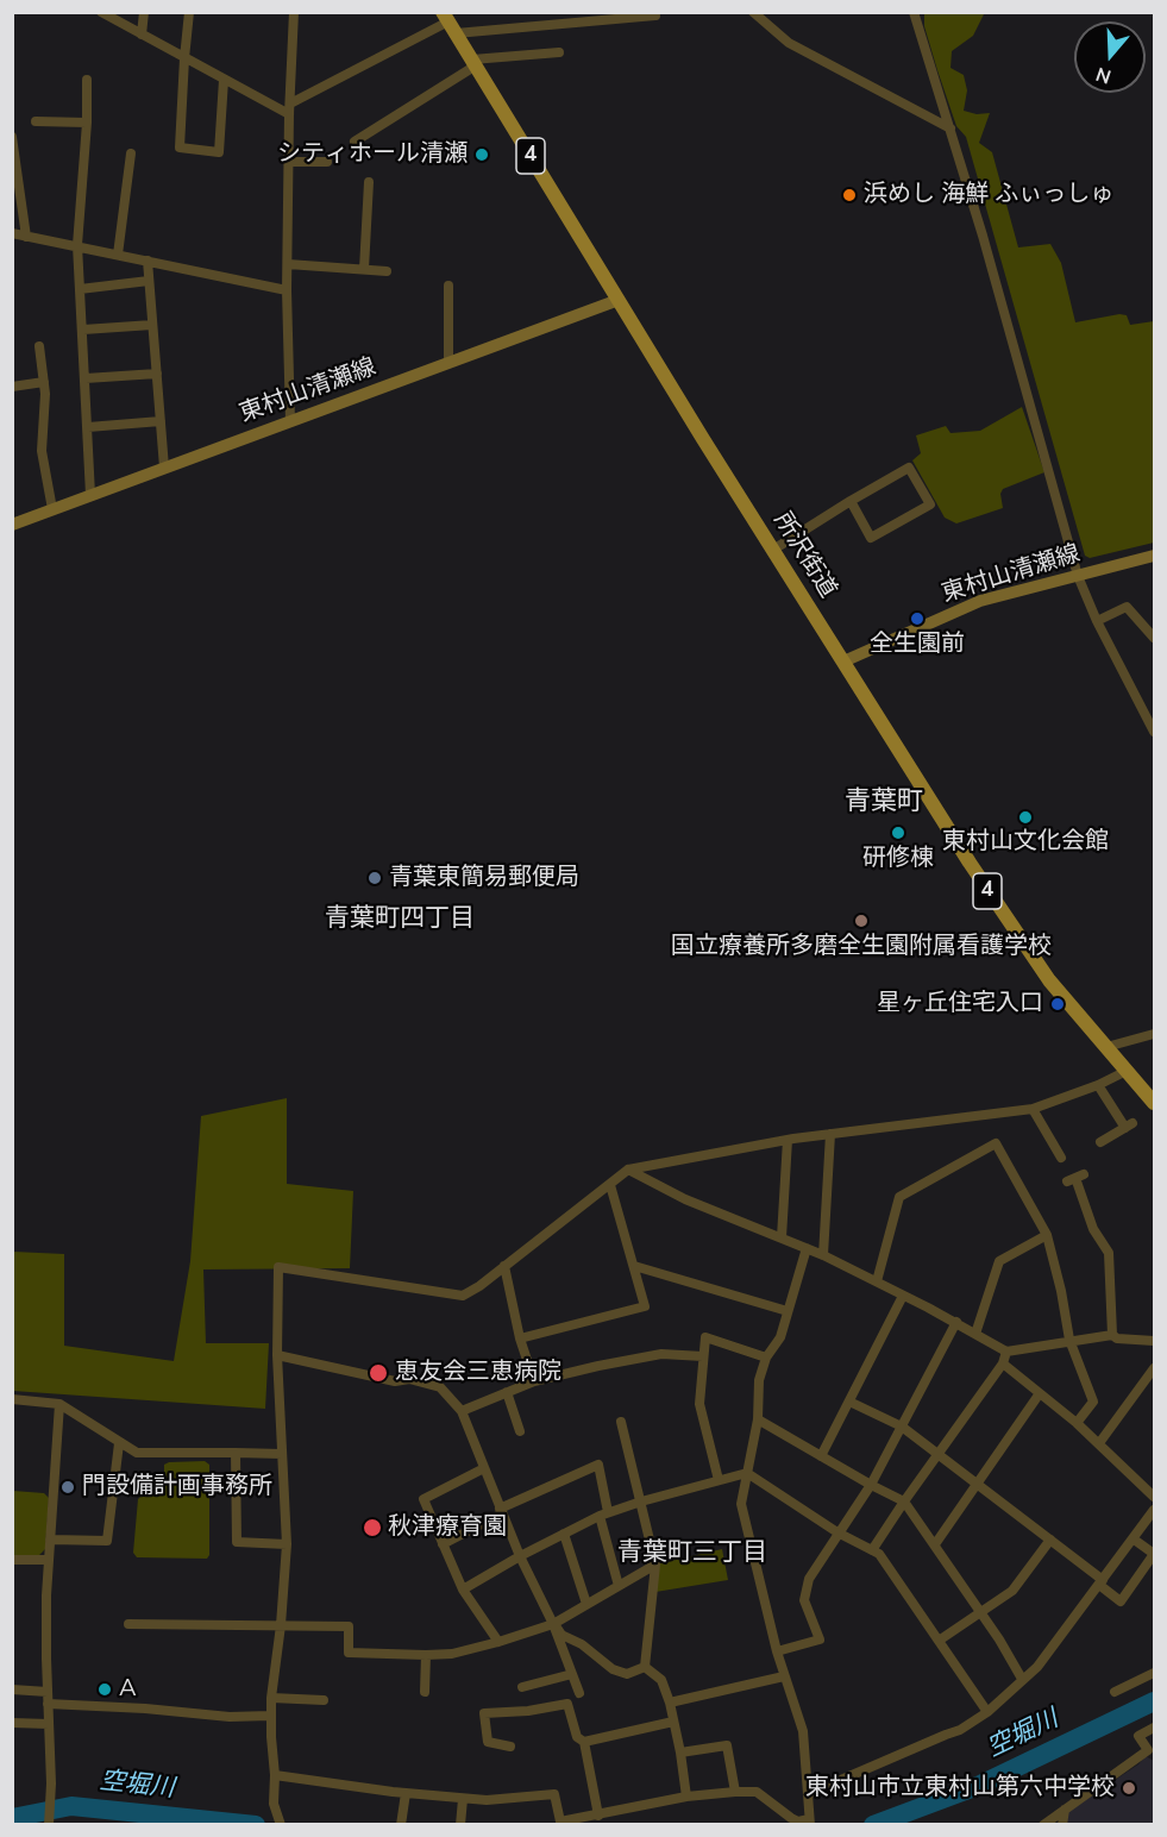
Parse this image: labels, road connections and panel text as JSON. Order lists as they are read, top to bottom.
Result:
{
  "streets": {
    "main road": ["4", "東村山清瀬線", "所沢街道"]
  },
  "crossings": [
    ["東村山清瀬線", "所沢街道"]
  ],
  "districts": ["青葉町", "青葉町四丁目", "青葉町三丁目"],
  "water": ["空堀川"],
  "places": [
    "シティホール清瀬",
    "浜めし 海鮮 ふぃっしゅ",
    "全生園前",
    "東村山文化会館",
    "研修棟",
    "青葉東簡易郵便局",
    "国立療養所多磨全生園附属看護学校",
    "星ヶ丘住宅入口",
    "恵友会三恵病院",
    "門設備計画事務所",
    "秋津療育園",
    "A",
    "東村山市立東村山第六中学校"
  ],
  "north": "bottom"
}
